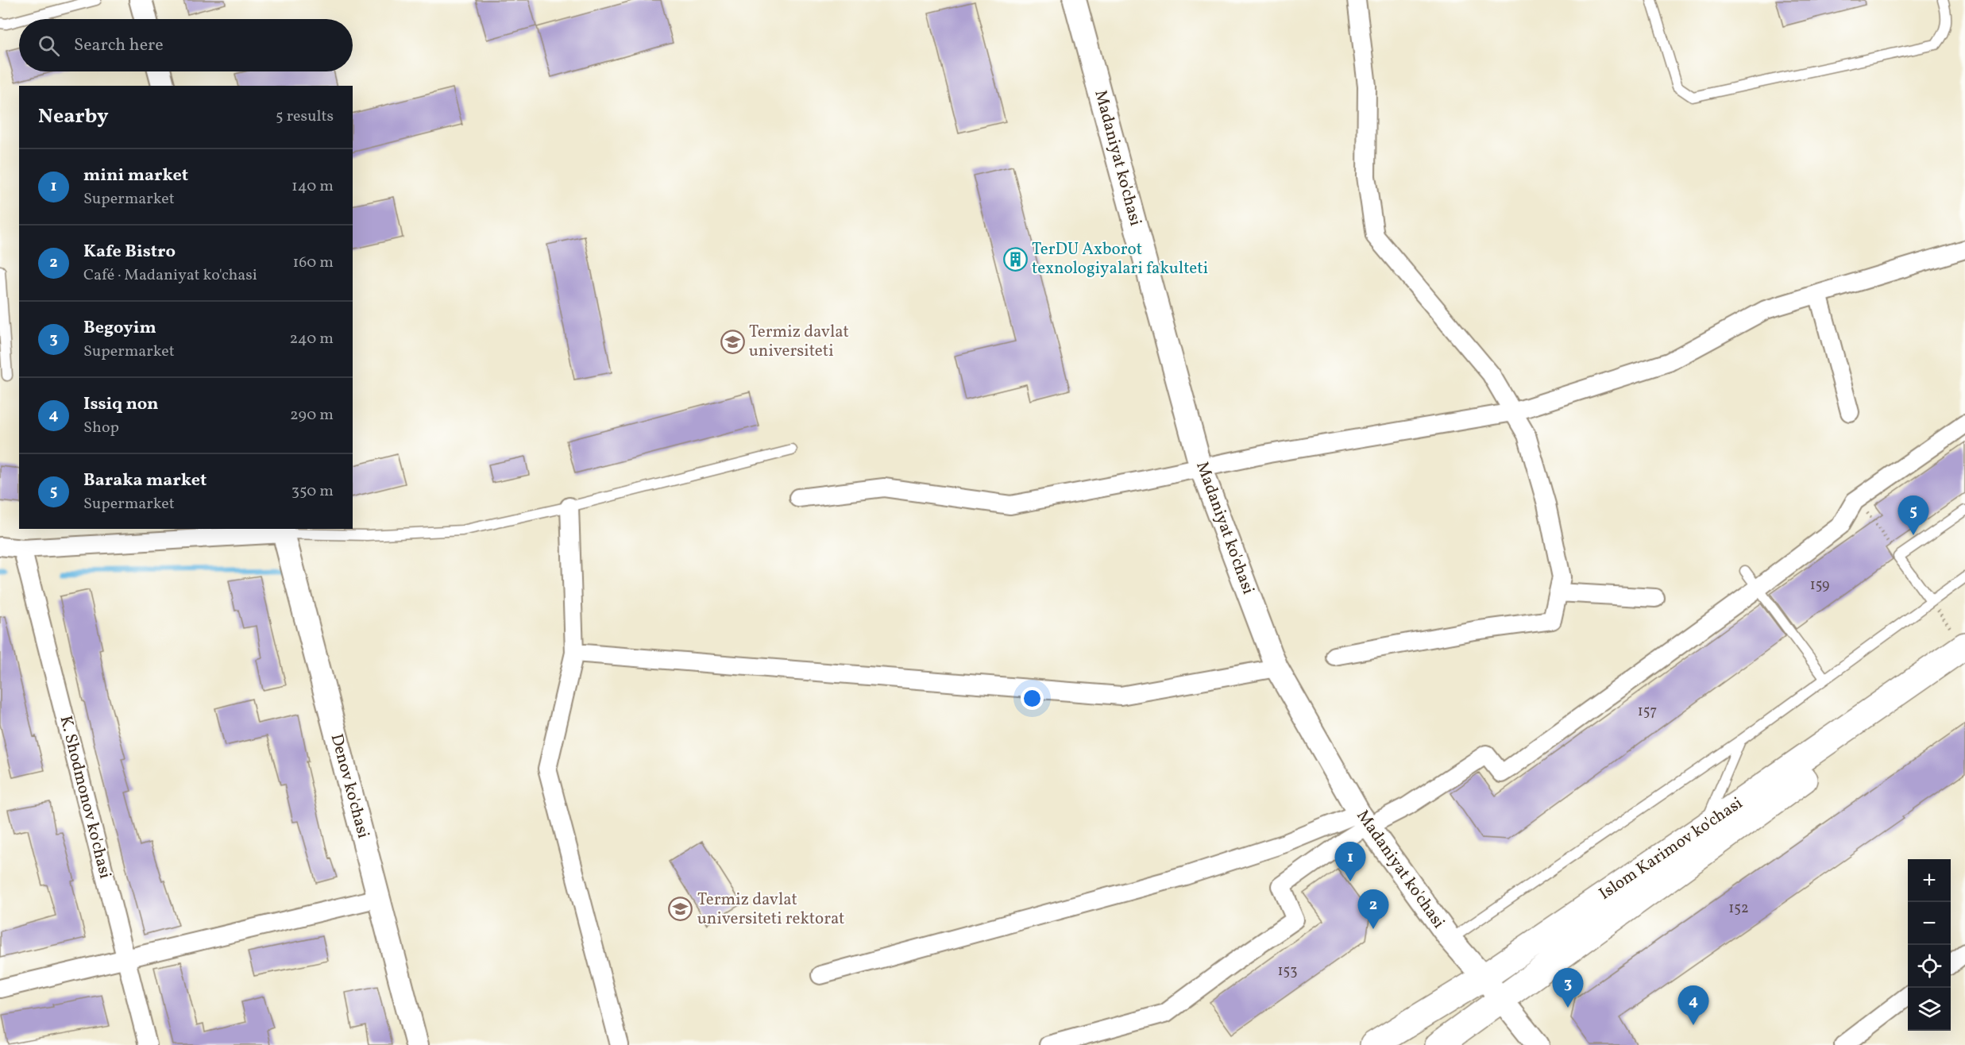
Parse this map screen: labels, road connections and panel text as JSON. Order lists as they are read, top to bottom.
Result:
{
  "streets": {
    "main road": ["Islom Karimov ko'chasi"],
    "street": ["Madaniyat ko'chasi", "Denov ko'chasi", "K. Shodmonov ko'chasi"]
  },
  "crossings": [
    ["Madaniyat ko'chasi", "Islom Karimov ko'chasi"]
  ],
  "places": {
    "building": ["TerDU Axborot texnologiyalari fakulteti"],
    "school or university": ["Termiz davlat universiteti", "Termiz davlat universiteti rektorat"]
  },
  "house_numbers": [
    "159",
    "157",
    "152",
    "153"
  ],
  "page": {
    "search": "Search here",
    "heading": ["Nearby", "5 results"],
    "list": [
      {
        "mark": "1",
        "name": "mini market",
        "note": "Supermarket",
        "value": "140 m"
      },
      {
        "mark": "2",
        "name": "Kafe Bistro",
        "note": "Café · Madaniyat ko'chasi",
        "value": "160 m"
      },
      {
        "mark": "3",
        "name": "Begoyim",
        "note": "Supermarket",
        "value": "240 m"
      },
      {
        "mark": "4",
        "name": "Issiq non",
        "note": "Shop",
        "value": "290 m"
      },
      {
        "mark": "5",
        "name": "Baraka market",
        "note": "Supermarket",
        "value": "350 m"
      }
    ],
    "pins": [
      "5",
      "1",
      "2",
      "3",
      "4"
    ],
    "map_buttons": ["+", "−"]
  }
}
